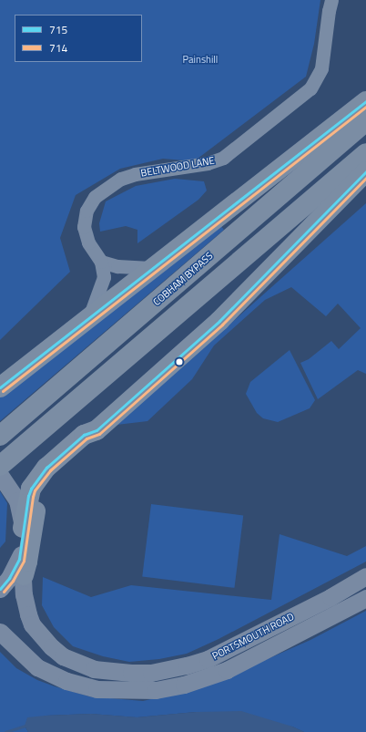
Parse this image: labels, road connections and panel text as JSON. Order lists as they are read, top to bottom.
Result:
{
  "streets": {
    "highway": ["COBHAM BYPASS"],
    "main road": ["PORTSMOUTH ROAD"],
    "street": ["BELTWOOD LANE"]
  },
  "parks": ["Painshill"],
  "lines": ["transit line 715", "transit line 714"],
  "legend": ["715", "714"]
}
